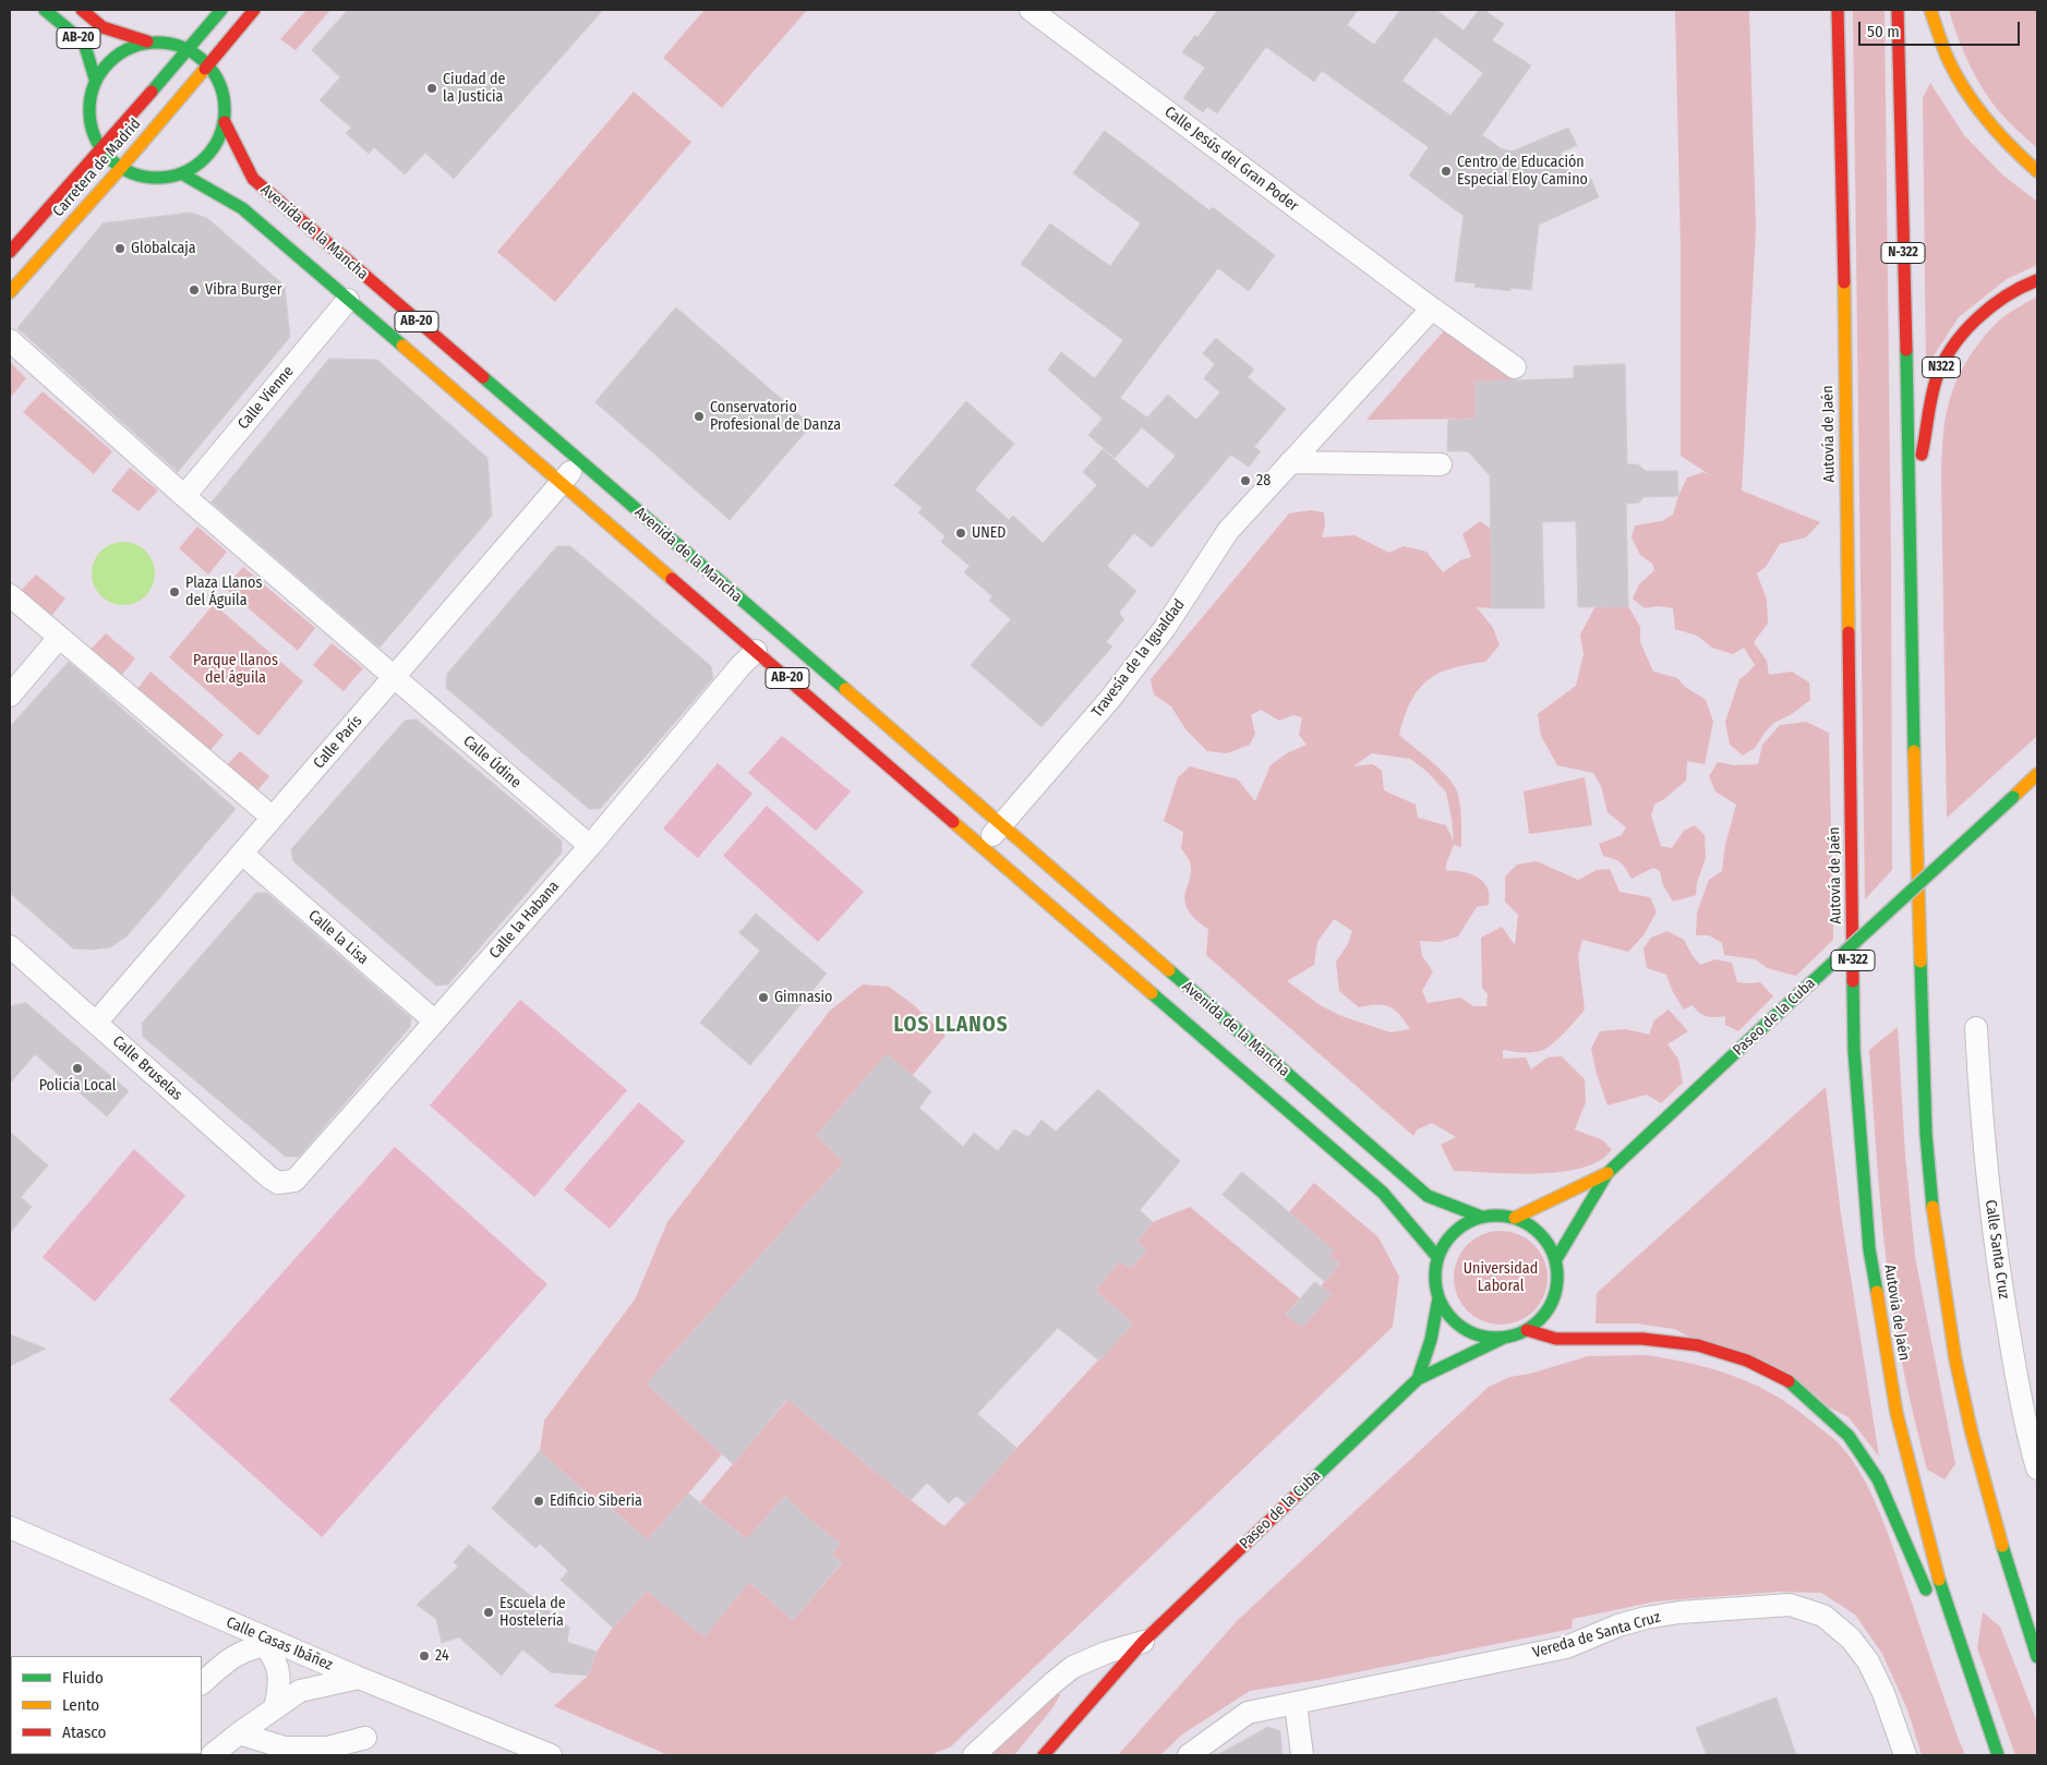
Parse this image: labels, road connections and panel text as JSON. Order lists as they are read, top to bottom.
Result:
{
  "streets": {
    "main road": [
      "AB-20",
      "Carretera de Madrid",
      "Avenida de la Mancha",
      "N-322",
      "N322",
      "Autovía de Jaén",
      "Paseo de la Cuba"
    ],
    "street": [
      "Calle Jesús del Gran Poder",
      "Calle Vienne",
      "Travesía de la Igualdad",
      "Calle París",
      "Calle Údine",
      "Calle la Habana",
      "Calle la Lisa",
      "Calle Bruselas",
      "Calle Santa Cruz",
      "Vereda de Santa Cruz",
      "Calle Casas Ibáñez"
    ]
  },
  "crossings": [
    ["AB-20", "Avenida de la Mancha"],
    ["Calle Jesús del Gran Poder", "Travesía de la Igualdad"],
    ["Carretera de Madrid", "Avenida de la Mancha"],
    ["Avenida de la Mancha", "Calle Vienne"],
    ["Avenida de la Mancha", "Travesía de la Igualdad"],
    ["Avenida de la Mancha", "Calle París"],
    ["Avenida de la Mancha", "Calle la Habana"],
    ["Avenida de la Mancha", "Paseo de la Cuba"],
    ["N-322", "N322"],
    ["Calle París", "Calle Údine"],
    ["Calle París", "Calle la Lisa"],
    ["Calle París", "Calle Bruselas"],
    ["Calle Údine", "Calle la Habana"],
    ["Calle la Habana", "Calle la Lisa"],
    ["Calle la Habana", "Calle Bruselas"]
  ],
  "districts": ["LOS LLANOS"],
  "parks": ["Parque llanos del águila", "Universidad Laboral"],
  "places": [
    "Ciudad de la Justicia",
    "Centro de Educación Especial Eloy Camino",
    "Globalcaja",
    "Vibra Burger",
    "Conservatorio Profesional de Danza",
    "28",
    "UNED",
    "Plaza Llanos del Águila",
    "Gimnasio",
    "Policía Local",
    "Edificio Siberia",
    "Escuela de Hostelería",
    "24"
  ],
  "legend": ["Fluido", "Lento", "Atasco"],
  "scale_bar": "50 m"
}
